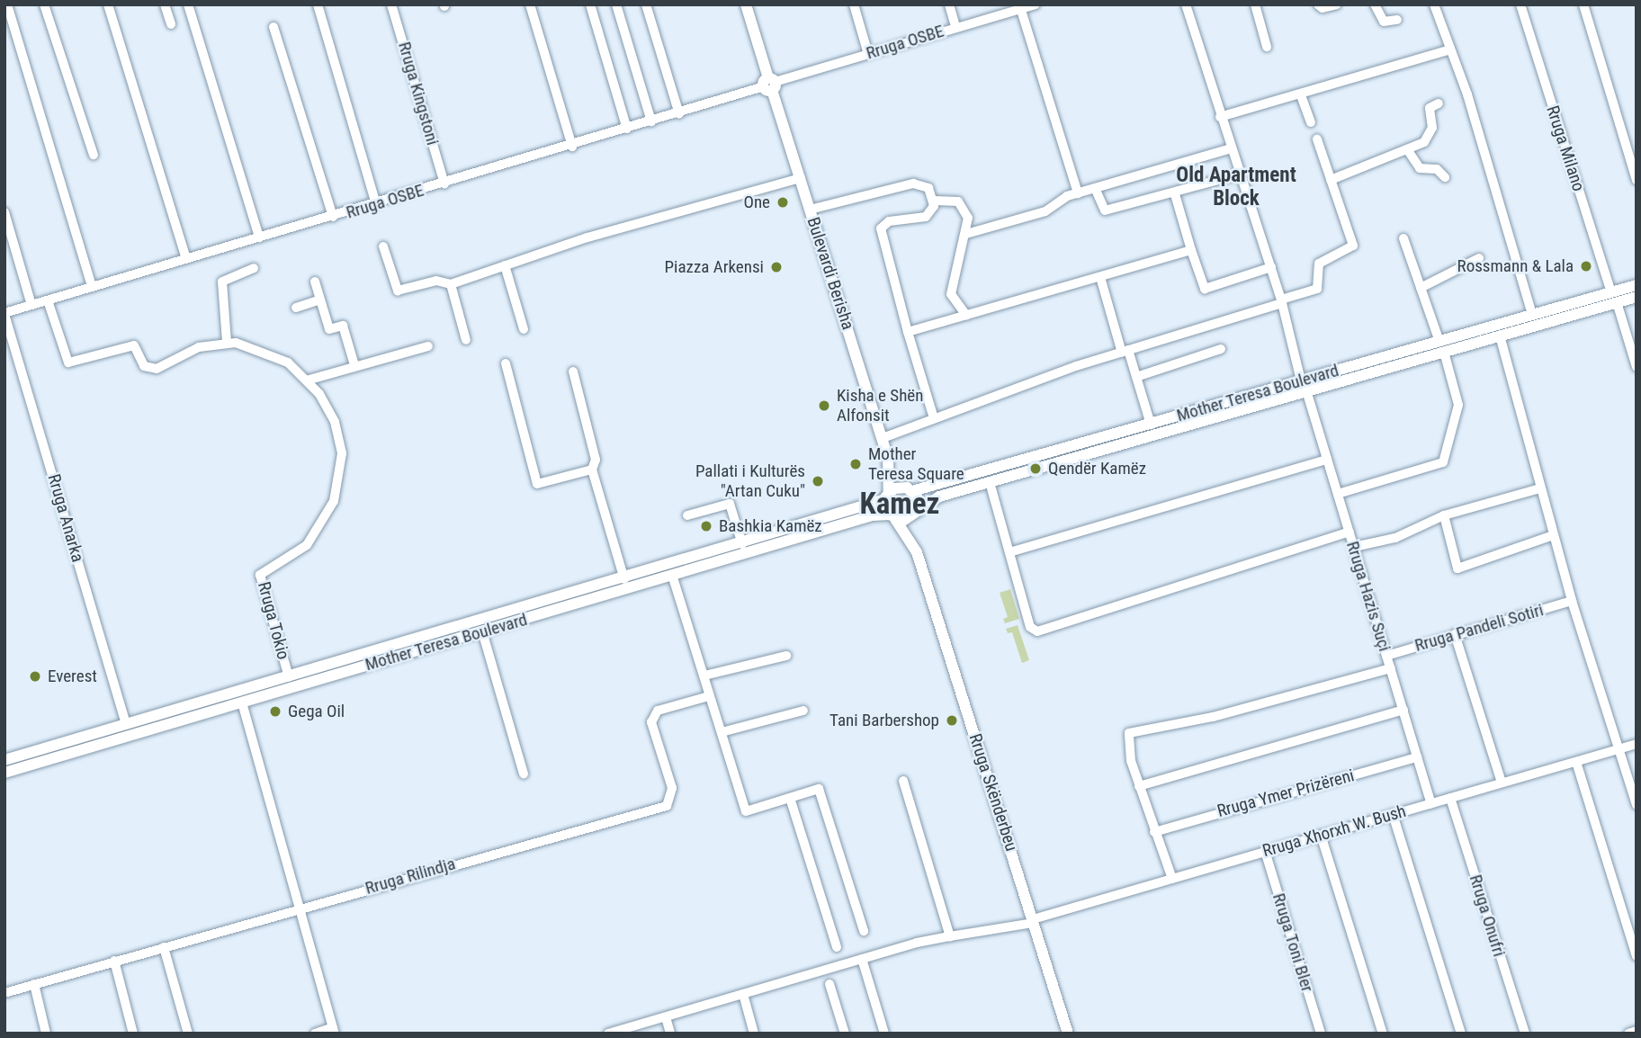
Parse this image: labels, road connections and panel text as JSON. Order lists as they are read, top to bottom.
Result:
{
  "streets": {
    "main road": ["Bulevardi Berisha", "Mother Teresa Boulevard", "Rruga Skënderbeu"],
    "street": [
      "Rruga OSBE",
      "Rruga Kingstoni",
      "Rruga Milano",
      "Rruga Anarka",
      "Rruga Hazis Suçi",
      "Rruga Tokio",
      "Rruga Pandeli Sotiri",
      "Rruga Ymer Prizëreni",
      "Rruga Xhorxh W. Bush",
      "Rruga Rilindja",
      "Rruga Onufri",
      "Rruga Toni Bler"
    ]
  },
  "crossings": [
    ["Rruga OSBE", "Rruga Kingstoni"],
    ["Rruga OSBE", "Bulevardi Berisha"],
    ["Rruga OSBE", "Rruga Anarka"],
    ["Rruga OSBE", "Rruga Tokio"],
    ["Rruga Milano", "Mother Teresa Boulevard"],
    ["Bulevardi Berisha", "Mother Teresa Boulevard"],
    ["Bulevardi Berisha", "Rruga Skënderbeu"],
    ["Mother Teresa Boulevard", "Rruga Anarka"],
    ["Mother Teresa Boulevard", "Rruga Hazis Suçi"],
    ["Mother Teresa Boulevard", "Rruga Tokio"],
    ["Mother Teresa Boulevard", "Rruga Skënderbeu"],
    ["Rruga Hazis Suçi", "Rruga Pandeli Sotiri"],
    ["Rruga Hazis Suçi", "Rruga Ymer Prizëreni"],
    ["Rruga Hazis Suçi", "Rruga Xhorxh W. Bush"],
    ["Rruga Skënderbeu", "Rruga Xhorxh W. Bush"],
    ["Rruga Xhorxh W. Bush", "Rruga Onufri"],
    ["Rruga Xhorxh W. Bush", "Rruga Toni Bler"]
  ],
  "districts": ["Old Apartment Block", "Kamez"],
  "places": [
    "One",
    "Rossmann & Lala",
    "Piazza Arkensi",
    "Kisha e Shën Alfonsit",
    "Mother Teresa Square",
    "Qendër Kamëz",
    "Pallati i Kulturës \"Artan Cuku\"",
    "Bashkia Kamëz",
    "Everest",
    "Gega Oil",
    "Tani Barbershop"
  ]
}
